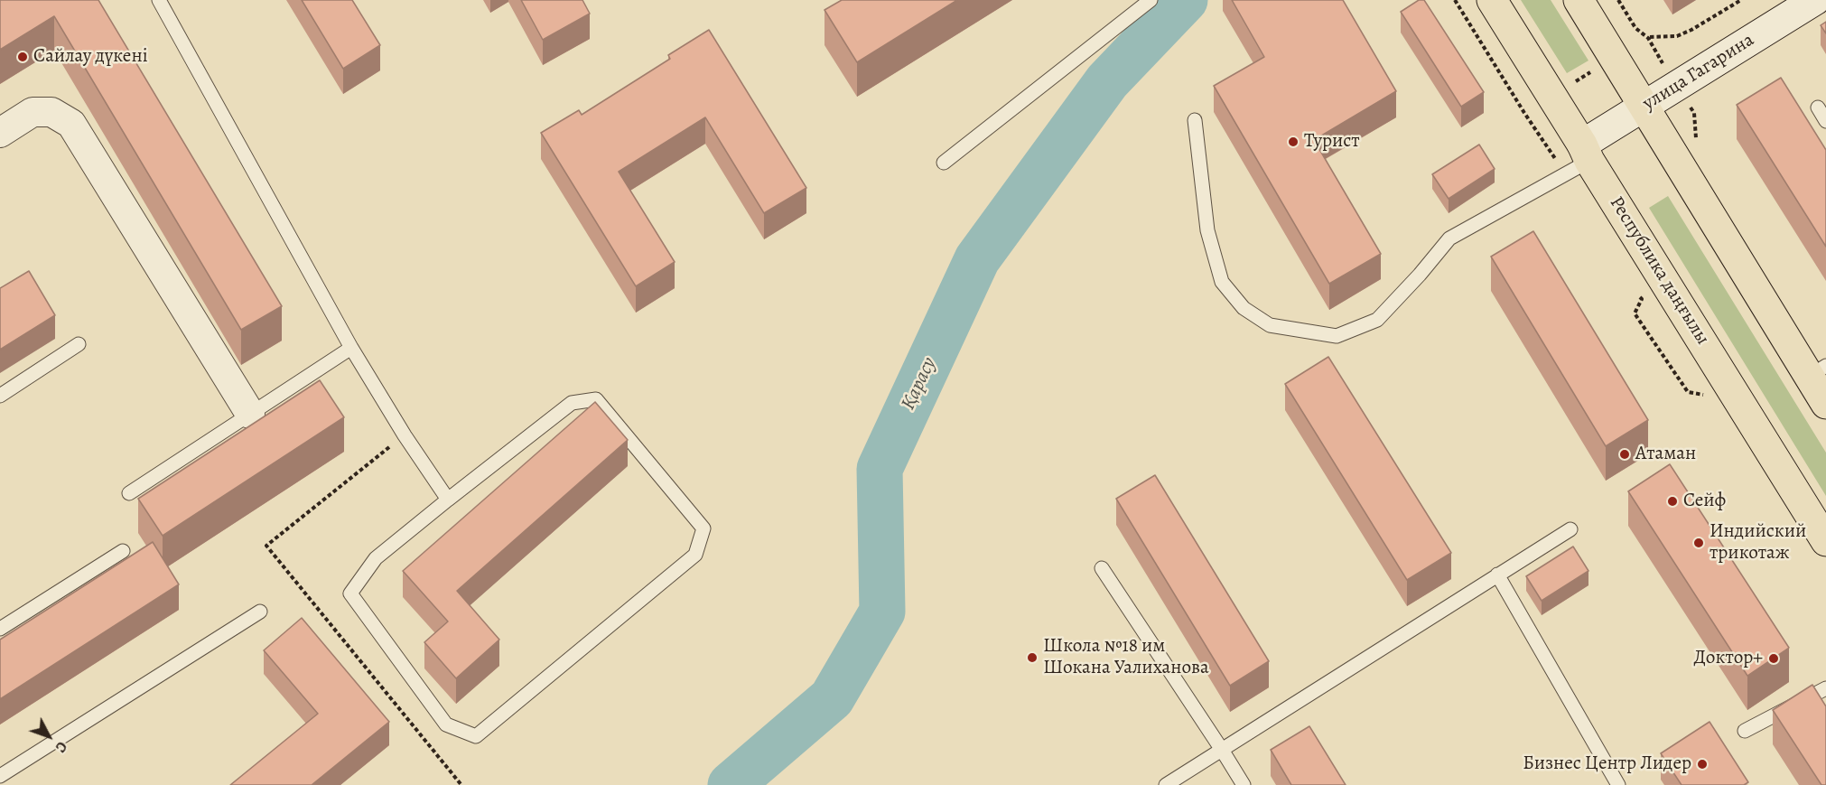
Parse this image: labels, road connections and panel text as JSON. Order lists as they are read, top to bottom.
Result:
{
  "streets": {
    "main road": ["улица Гагарина", "Республика даңғылы"]
  },
  "crossings": [
    ["улица Гагарина", "Республика даңғылы"]
  ],
  "water": ["Қарасу"],
  "places": [
    "Сайлау дүкені",
    "Турист",
    "Атаман",
    "Сейф",
    "Индийский трикотаж",
    "Школа №18 им Шокана Уалиханова",
    "Доктор+",
    "Бизнес Центр Лидер"
  ],
  "north": "bottom right"
}
